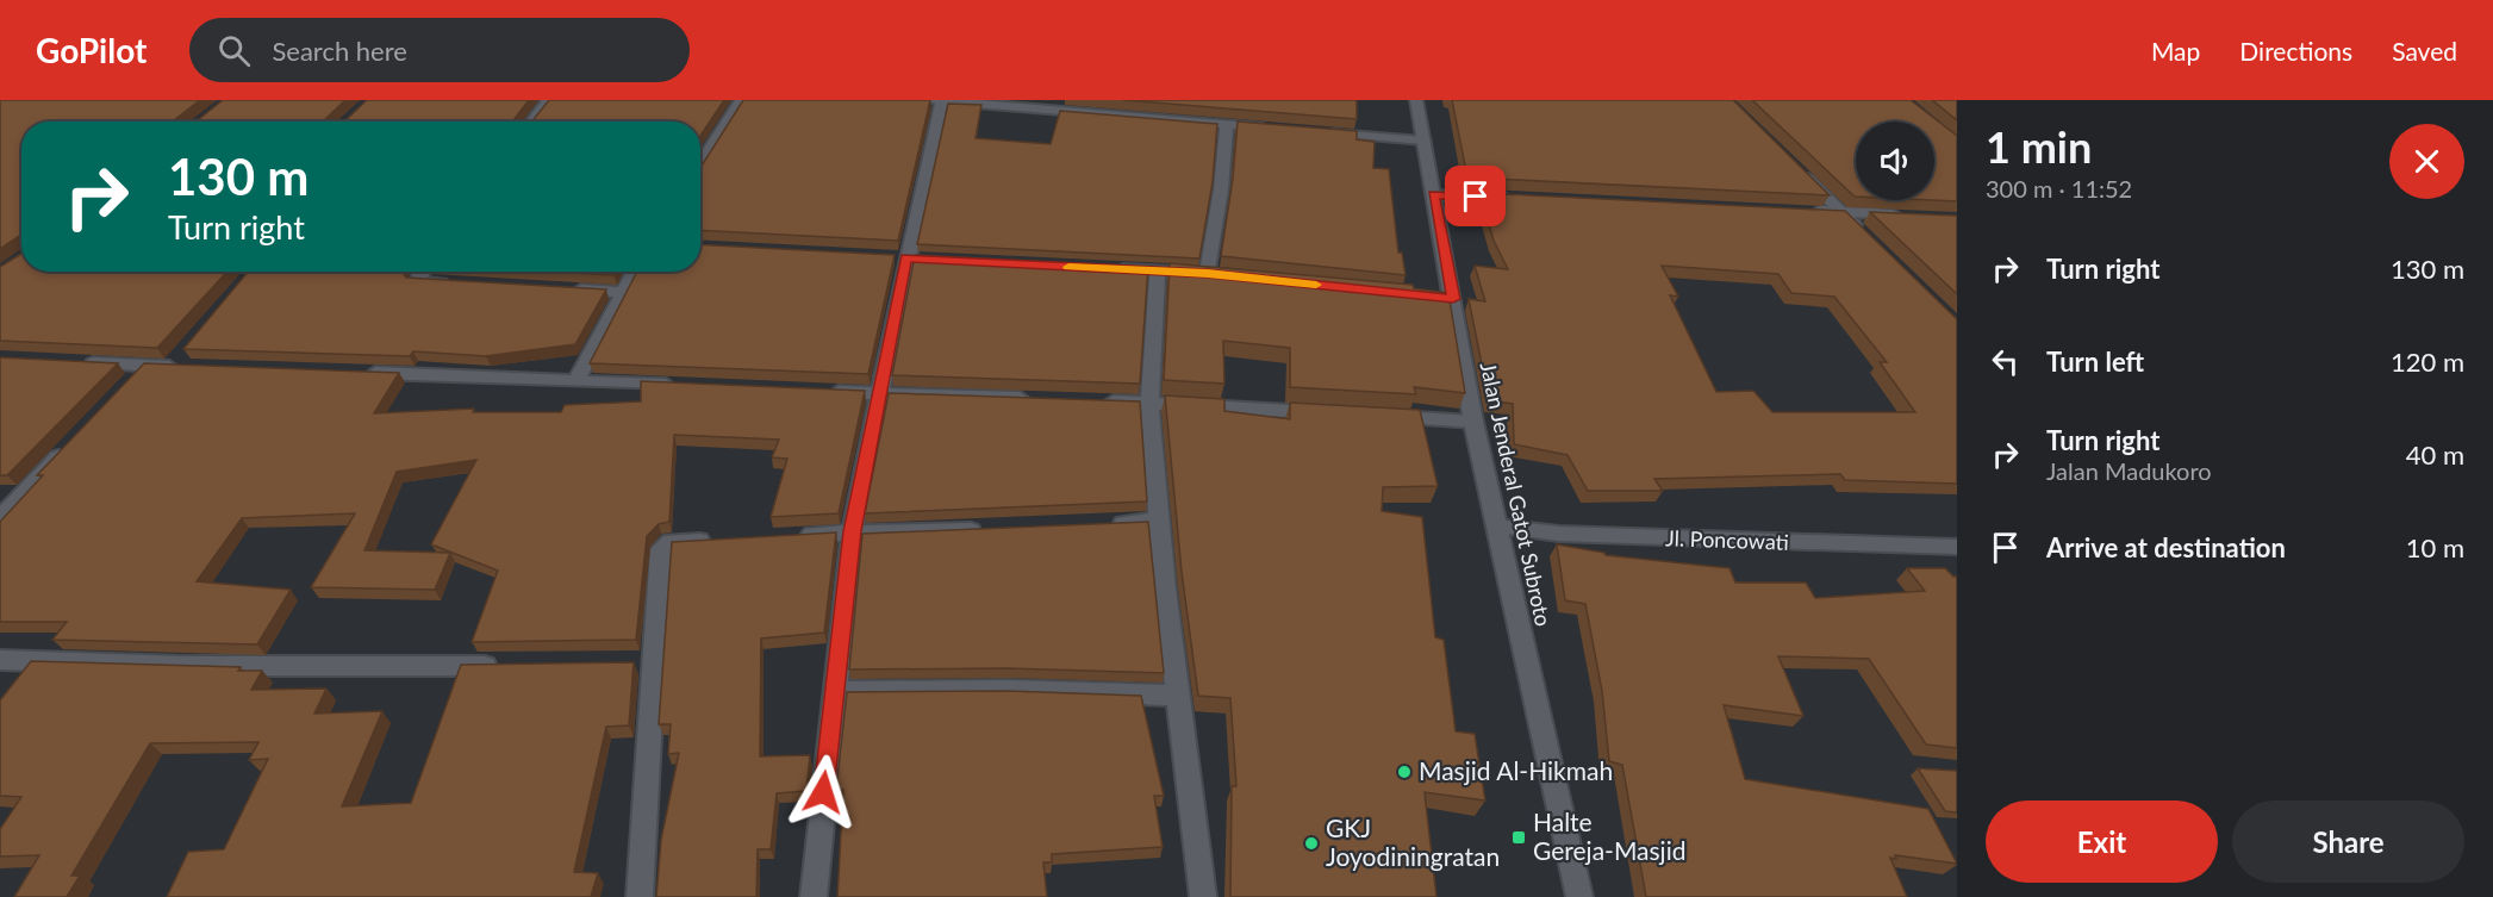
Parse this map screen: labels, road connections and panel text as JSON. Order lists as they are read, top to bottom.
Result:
{
  "streets": {
    "street": ["Jalan Jenderal Gatot Subroto", "Jl. Poncowati"]
  },
  "crossings": [
    ["Jalan Jenderal Gatot Subroto", "Jl. Poncowati"]
  ],
  "places": {
    "other": ["Masjid Al-Hikmah", "GKJ Joyodiningratan"],
    "transit": ["Halte Gereja-Masjid"]
  },
  "page": {
    "header": "GoPilot",
    "search": "Search here",
    "nav": ["Map", "Directions", "Saved"],
    "heading": ["1 min", "300 m · 11:52"],
    "turn": ["130 m", "Turn right"],
    "list": [
      {
        "name": "Turn right",
        "value": "130 m"
      },
      {
        "name": "Turn left",
        "value": "120 m"
      },
      {
        "name": "Turn right",
        "note": "Jalan Madukoro",
        "value": "40 m"
      },
      {
        "name": "Arrive at destination",
        "value": "10 m"
      }
    ],
    "buttons": ["Exit", "Share"]
  }
}
